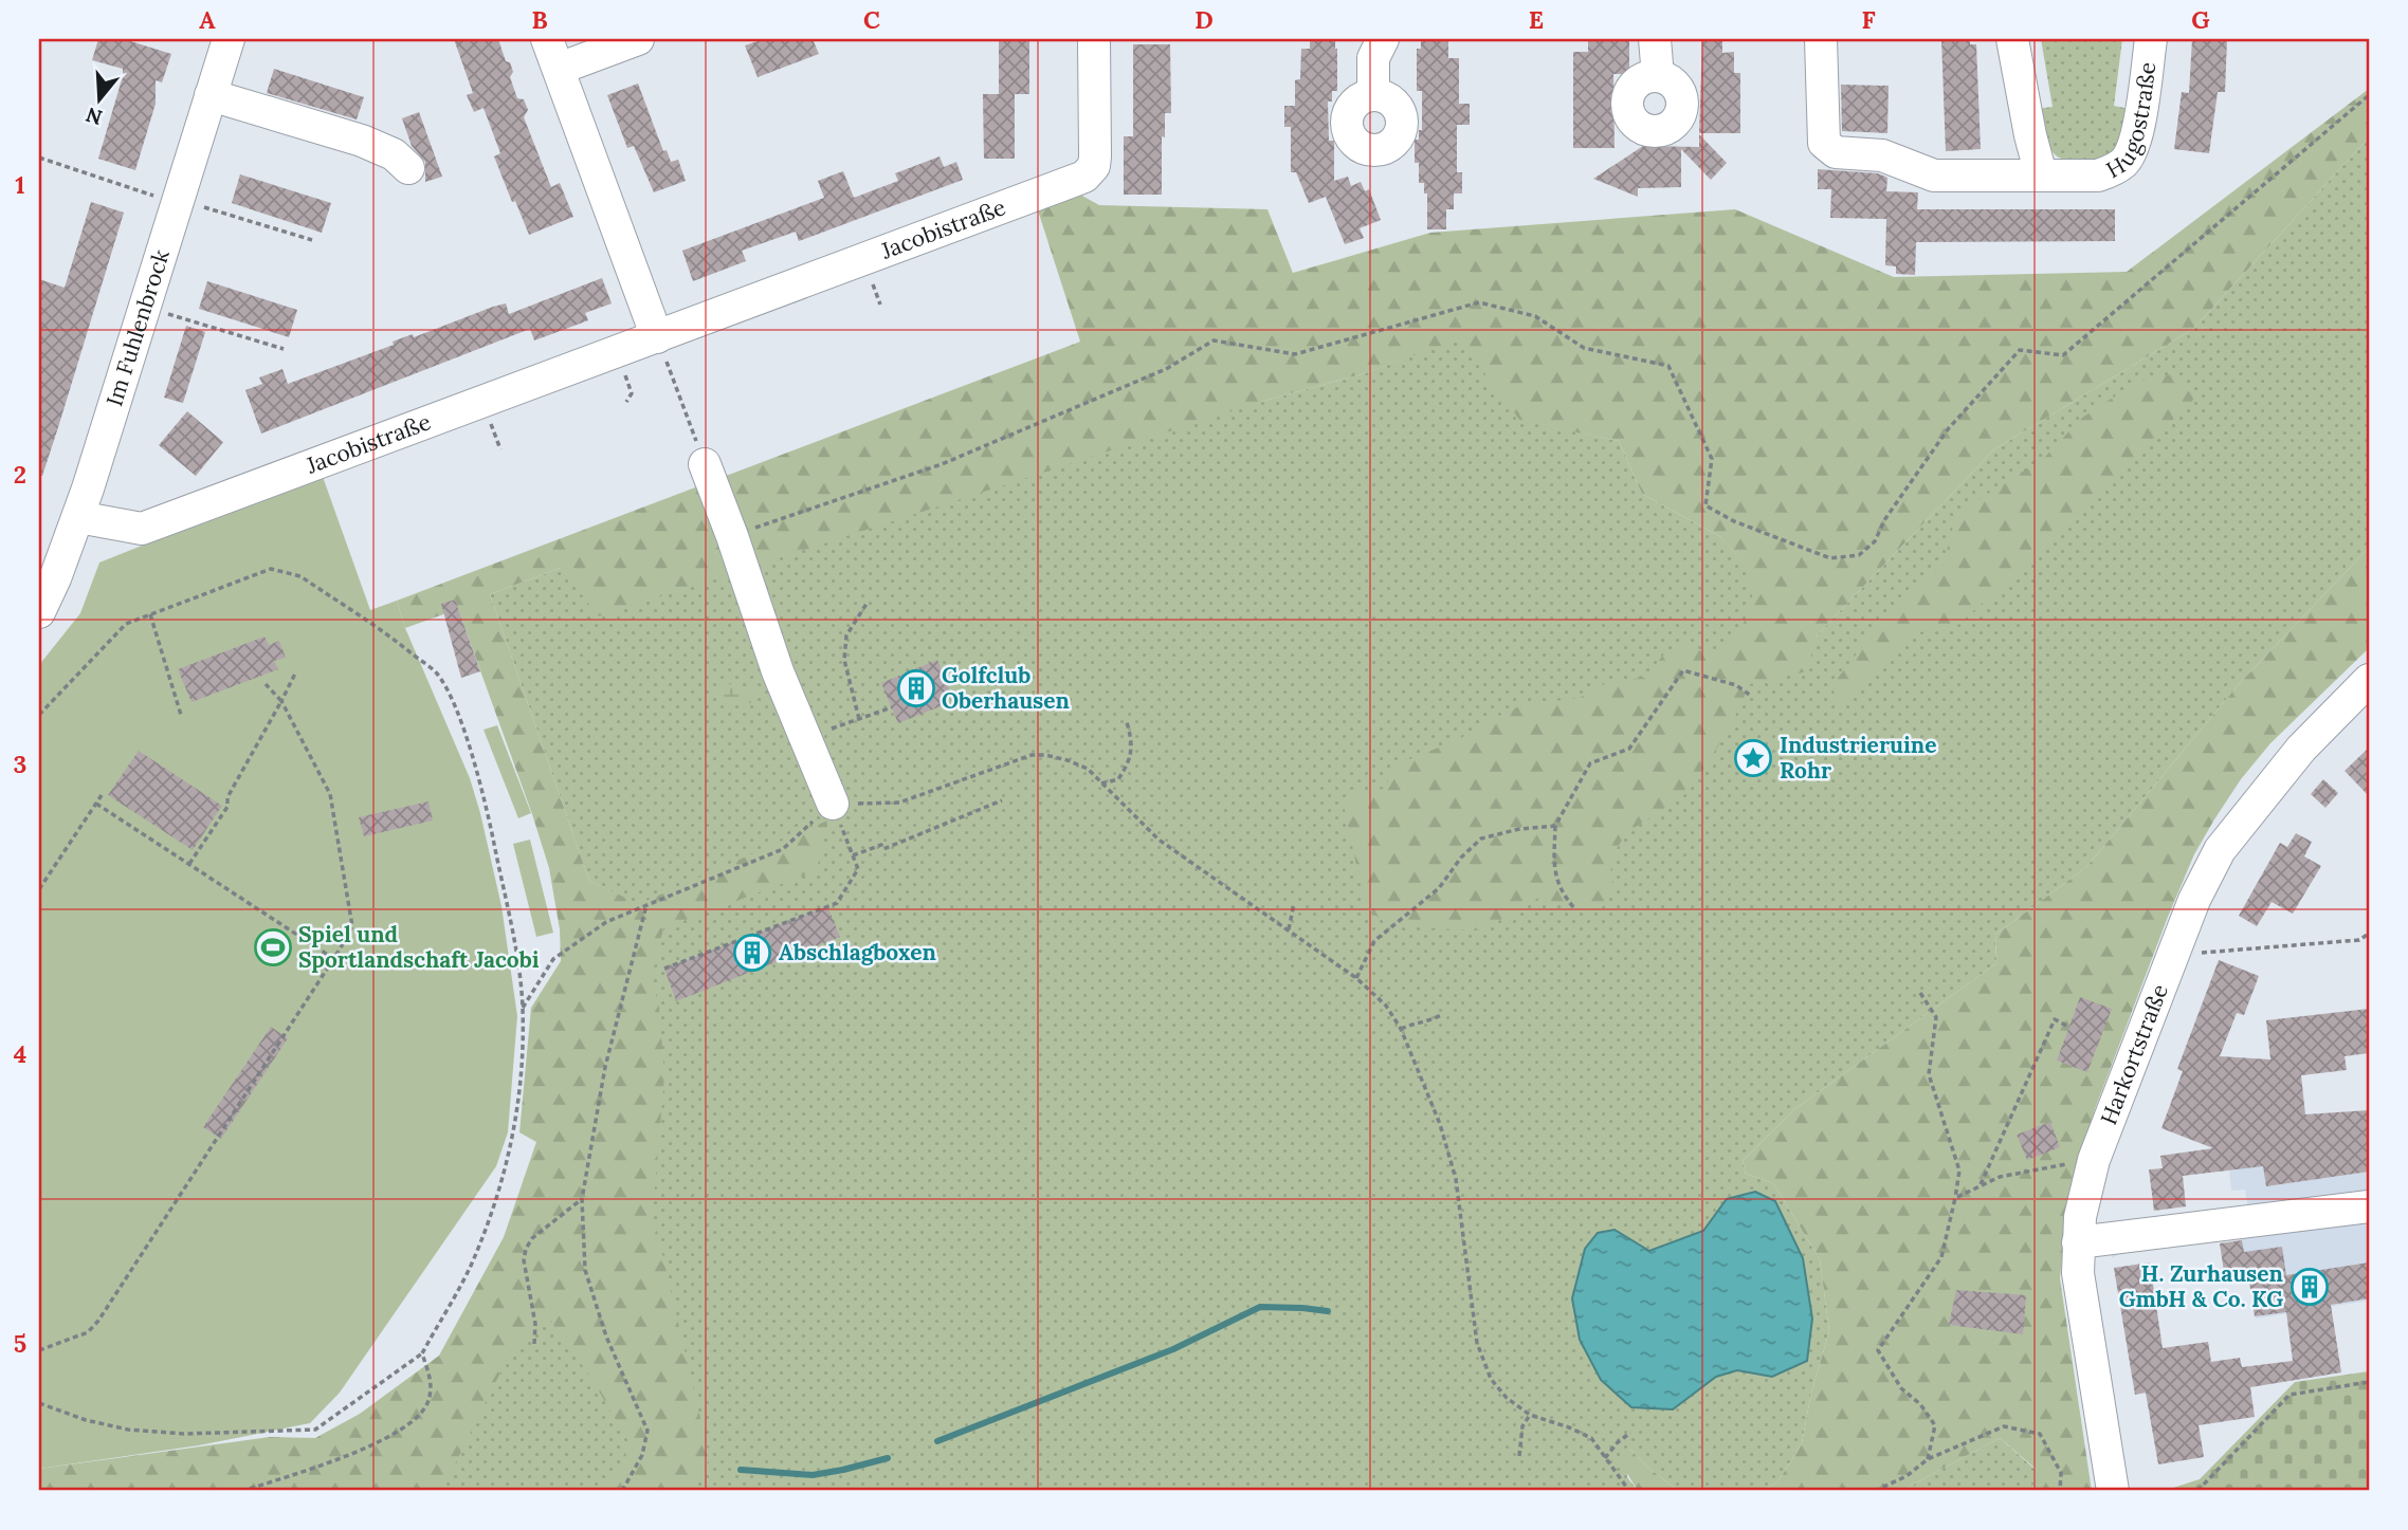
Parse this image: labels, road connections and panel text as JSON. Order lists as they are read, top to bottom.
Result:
{
  "streets": {
    "street": [
      "Hugostraße",
      "Jacobistraße",
      "Im Fuhlenbrock",
      "Harkortstraße"
    ]
  },
  "crossings": [
    ["Jacobistraße", "Im Fuhlenbrock"]
  ],
  "places": {
    "building": ["Golfclub Oberhausen", "Abschlagboxen", "H. Zurhausen GmbH & Co. KG"],
    "place": ["Industrieruine Rohr"],
    "sports": ["Spiel und Sportlandschaft Jacobi"]
  },
  "north": "bottom",
  "grid": {
    "columns": [
      "A",
      "B",
      "C",
      "D",
      "E",
      "F",
      "G"
    ],
    "rows": [
      "1",
      "2",
      "3",
      "4",
      "5"
    ]
  }
}
